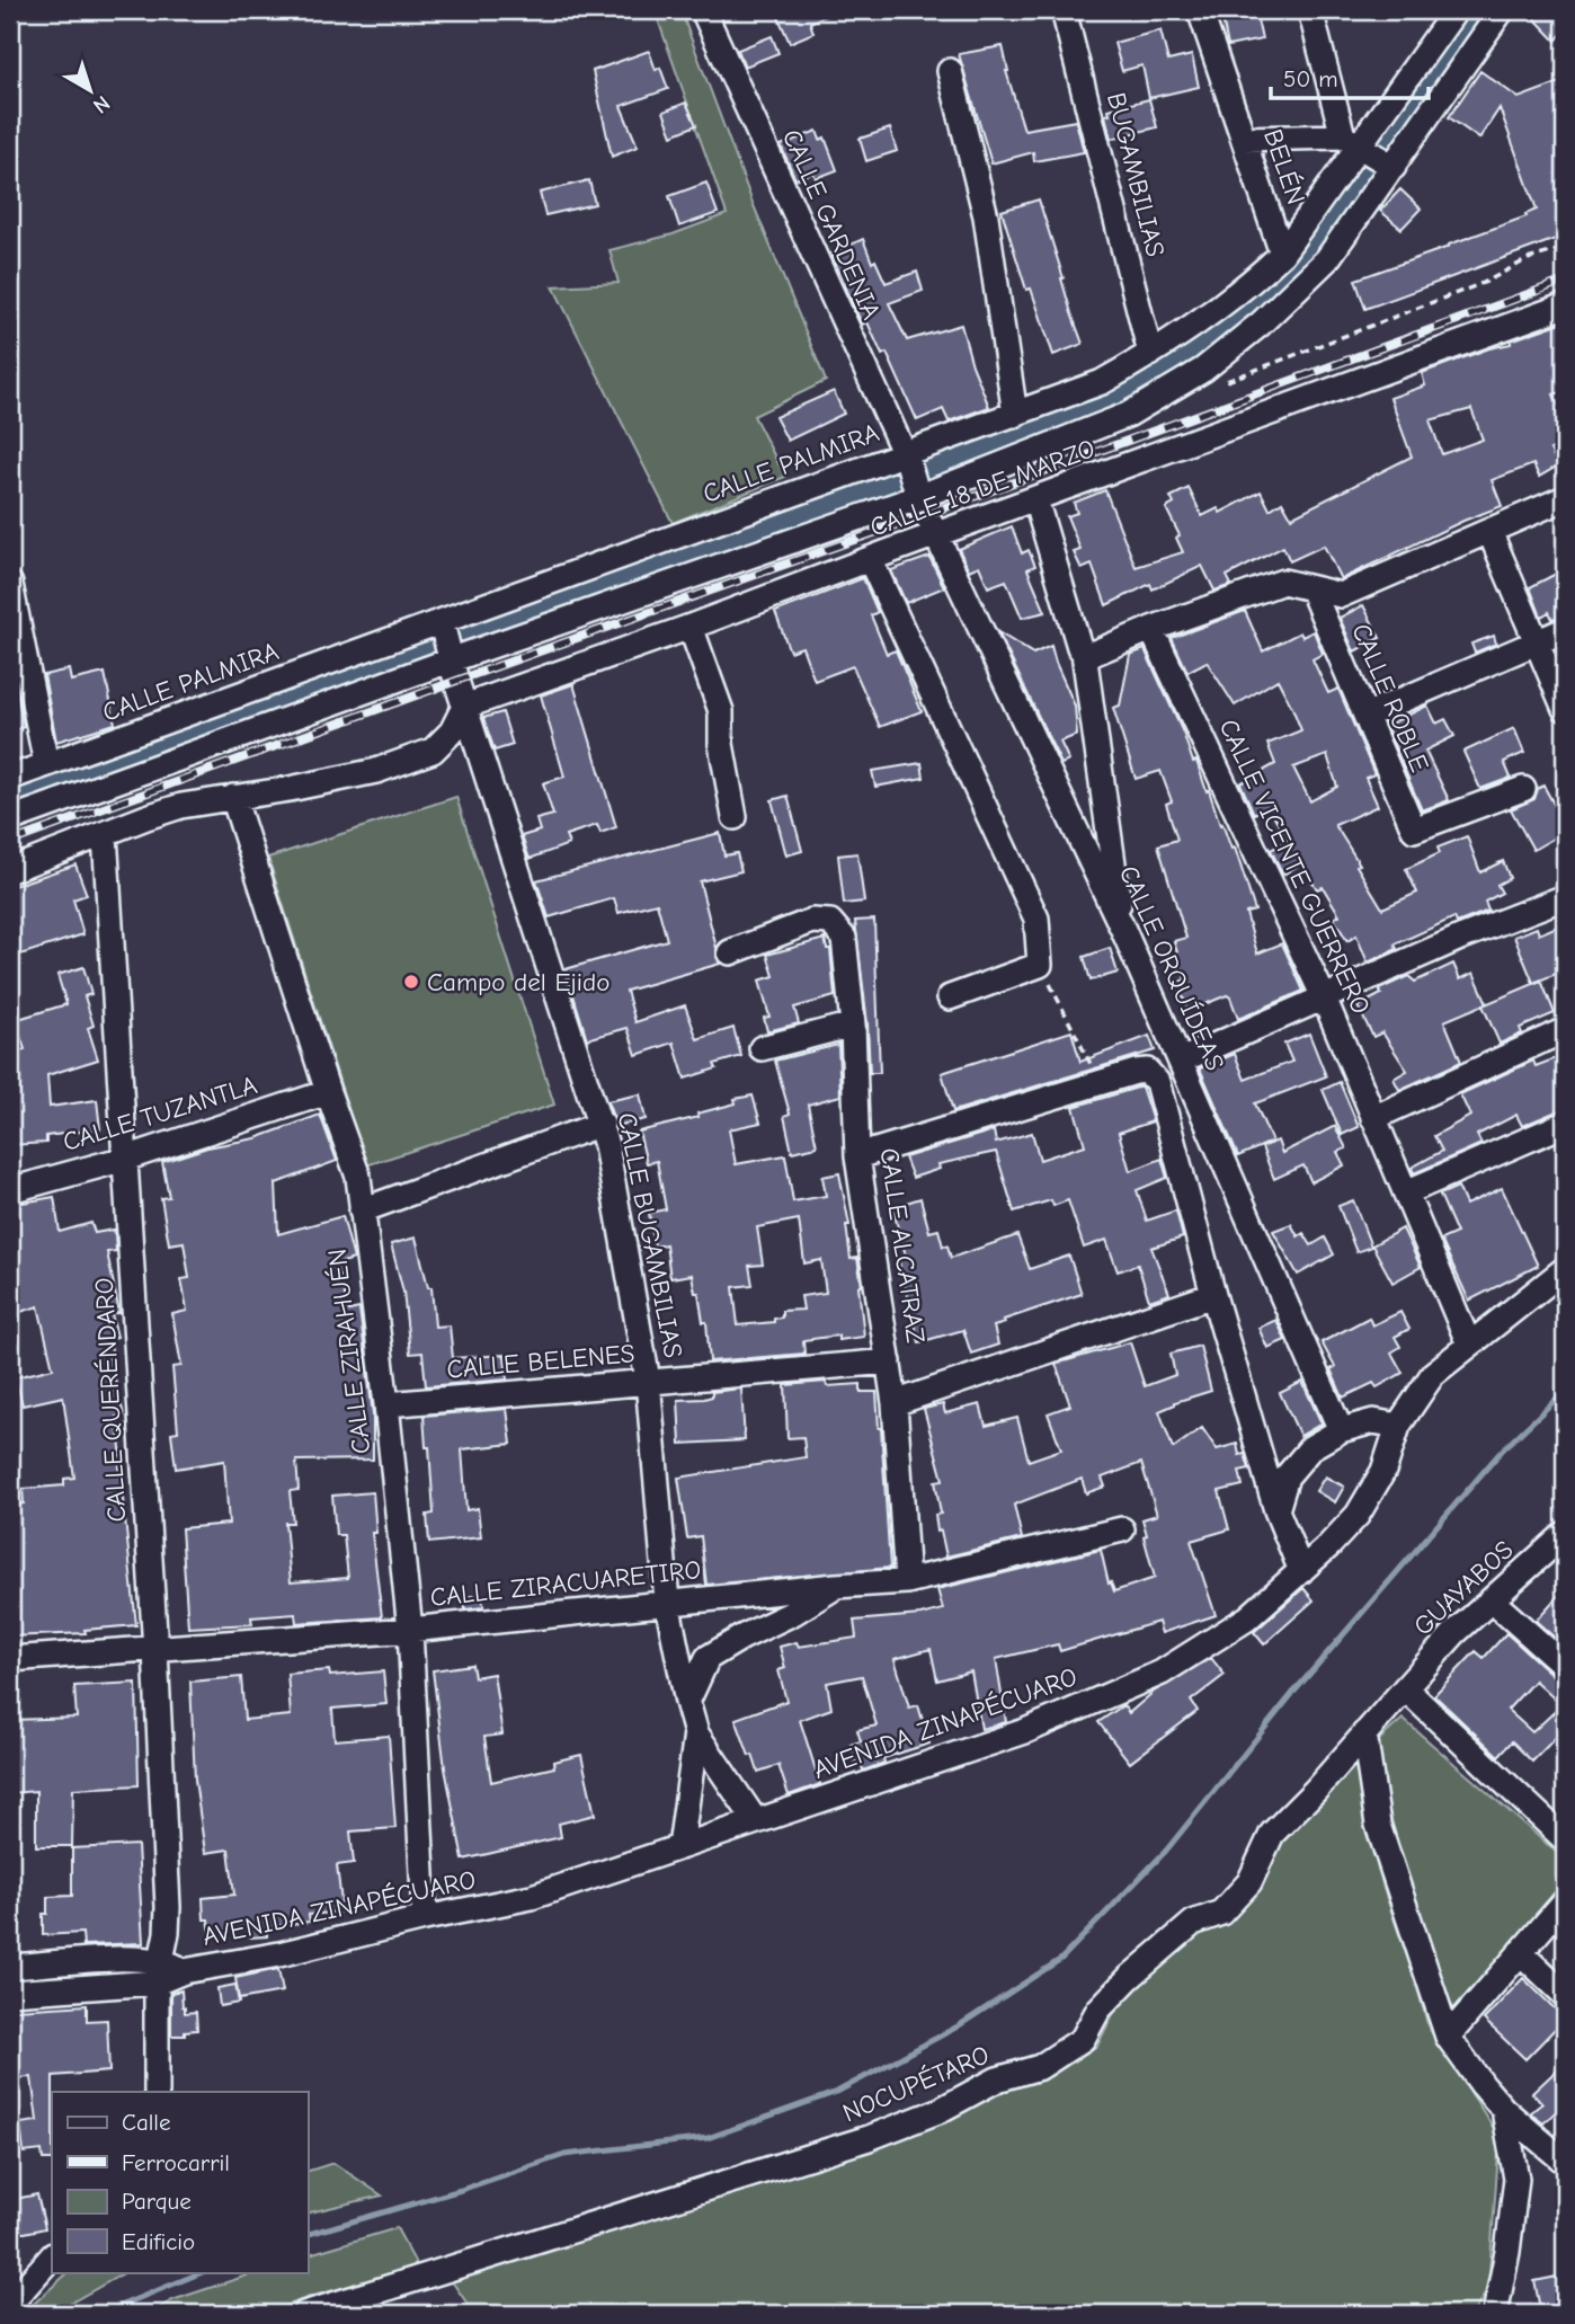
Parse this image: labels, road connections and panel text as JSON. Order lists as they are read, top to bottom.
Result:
{
  "streets": {
    "street": [
      "BELÉN",
      "BUGAMBILIAS",
      "CALLE GARDENIA",
      "CALLE PALMIRA",
      "CALLE 18 DE MARZO",
      "CALLE ROBLE",
      "CALLE VICENTE GUERRERO",
      "CALLE ORQUÍDEAS",
      "CALLE TUZANTLA",
      "CALLE BUGAMBILIAS",
      "CALLE ALCATRAZ",
      "CALLE ZIRAHUÉN",
      "CALLE BELENES",
      "CALLE QUERÉNDARO",
      "CALLE ZIRACUARETIRO",
      "GUAYABOS",
      "AVENIDA ZINAPÉCUARO",
      "NOCUPÉTARO"
    ]
  },
  "crossings": [
    ["BELÉN", "CALLE PALMIRA"],
    ["BUGAMBILIAS", "CALLE PALMIRA"],
    ["CALLE GARDENIA", "CALLE PALMIRA"],
    ["CALLE GARDENIA", "CALLE ORQUÍDEAS"],
    ["CALLE PALMIRA", "CALLE BUGAMBILIAS"],
    ["CALLE 18 DE MARZO", "CALLE ORQUÍDEAS"],
    ["CALLE VICENTE GUERRERO", "AVENIDA ZINAPÉCUARO"],
    ["CALLE TUZANTLA", "CALLE ZIRAHUÉN"],
    ["CALLE TUZANTLA", "CALLE QUERÉNDARO"],
    ["CALLE BUGAMBILIAS", "CALLE BELENES"],
    ["CALLE BUGAMBILIAS", "CALLE ZIRACUARETIRO"],
    ["CALLE BUGAMBILIAS", "AVENIDA ZINAPÉCUARO"],
    ["CALLE ALCATRAZ", "CALLE BELENES"],
    ["CALLE ALCATRAZ", "CALLE ZIRACUARETIRO"],
    ["CALLE ZIRAHUÉN", "CALLE BELENES"],
    ["CALLE ZIRAHUÉN", "CALLE ZIRACUARETIRO"],
    ["CALLE ZIRAHUÉN", "AVENIDA ZINAPÉCUARO"],
    ["CALLE QUERÉNDARO", "CALLE ZIRACUARETIRO"],
    ["CALLE QUERÉNDARO", "AVENIDA ZINAPÉCUARO"],
    ["GUAYABOS", "NOCUPÉTARO"]
  ],
  "places": ["Campo del Ejido"],
  "legend": [
    "Calle",
    "Ferrocarril",
    "Parque",
    "Edificio"
  ],
  "scale_bar": "50 m",
  "north": "bottom right"
}
